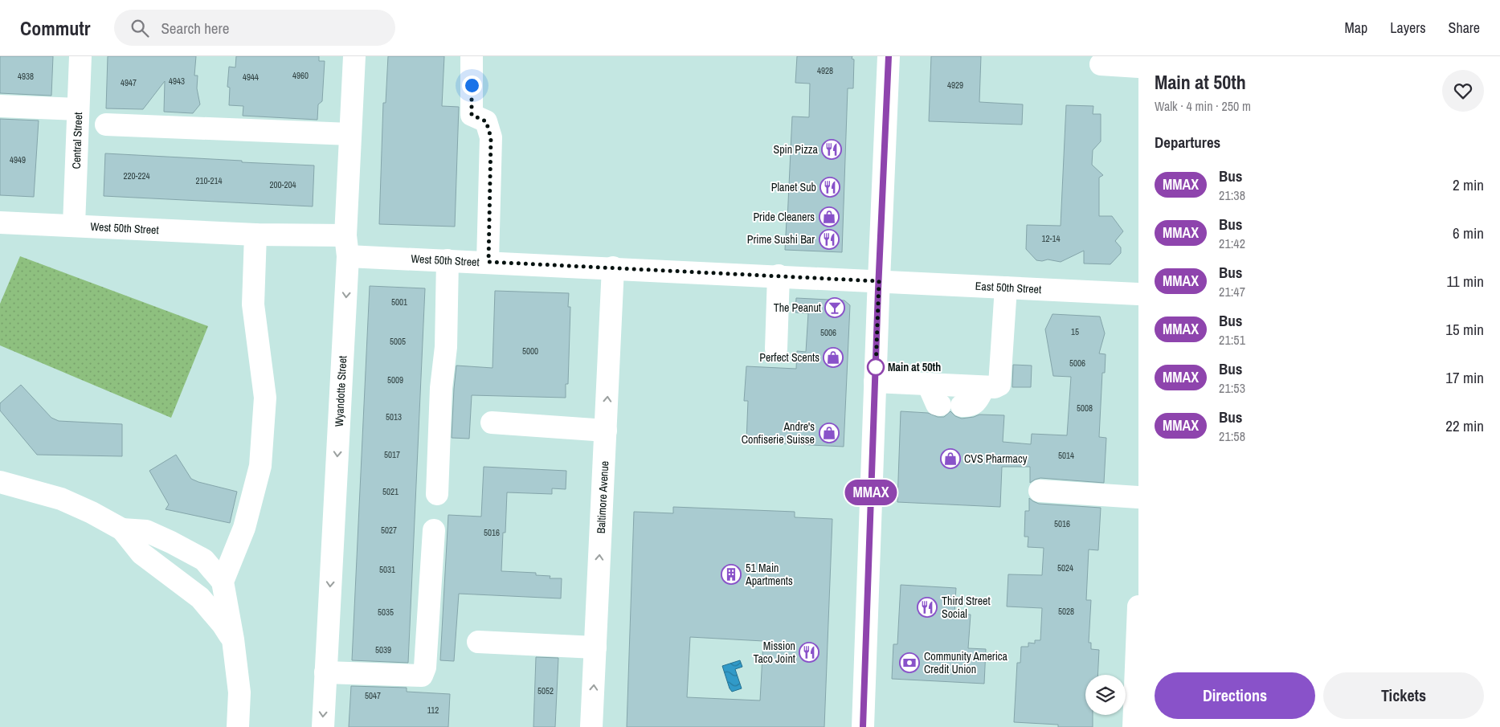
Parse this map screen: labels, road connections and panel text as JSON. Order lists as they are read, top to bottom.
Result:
{
  "streets": {
    "street": [
      "Central Street",
      "West 50th Street",
      "East 50th Street",
      "Wyandotte Street",
      "Baltimore Avenue"
    ]
  },
  "crossings": [
    ["Central Street", "West 50th Street"],
    ["West 50th Street", "East 50th Street"],
    ["West 50th Street", "Wyandotte Street"],
    ["West 50th Street", "Baltimore Avenue"]
  ],
  "places": {
    "restaurant": [
      "Spin Pizza",
      "Planet Sub",
      "Prime Sushi Bar",
      "Third Street Social",
      "Mission Taco Joint"
    ],
    "shop": [
      "Pride Cleaners",
      "Perfect Scents",
      "Andre's Confiserie Suisse",
      "CVS Pharmacy"
    ],
    "bar": ["The Peanut"],
    "other": ["Main at 50th"],
    "building": ["51 Main Apartments"],
    "bank": ["Community America Credit Union"]
  },
  "lines": ["bus line MMAX"],
  "house_numbers": [
    "4928",
    "4960",
    "4938",
    "4944",
    "4943",
    "4947",
    "4929",
    "4949",
    "220-224",
    "210-214",
    "200-204",
    "12-14",
    "5001",
    "15",
    "5006",
    "5005",
    "5000",
    "5006",
    "5009",
    "5008",
    "5013",
    "5017",
    "5014",
    "5021",
    "5016",
    "5027",
    "5016",
    "5024",
    "5031",
    "5028",
    "5035",
    "5039",
    "5052",
    "5047",
    "112"
  ],
  "page": {
    "header": "Commutr",
    "search": "Search here",
    "nav": ["Map", "Layers", "Share"],
    "on_map": "MMAX",
    "heading": [
      ["Main at 50th", "Walk · 4 min · 250 m"],
      "Departures"
    ],
    "list": [
      {
        "mark": "MMAX",
        "name": "Bus",
        "note": "21:38",
        "value": "2 min"
      },
      {
        "mark": "MMAX",
        "name": "Bus",
        "note": "21:42",
        "value": "6 min"
      },
      {
        "mark": "MMAX",
        "name": "Bus",
        "note": "21:47",
        "value": "11 min"
      },
      {
        "mark": "MMAX",
        "name": "Bus",
        "note": "21:51",
        "value": "15 min"
      },
      {
        "mark": "MMAX",
        "name": "Bus",
        "note": "21:53",
        "value": "17 min"
      },
      {
        "mark": "MMAX",
        "name": "Bus",
        "note": "21:58",
        "value": "22 min"
      }
    ],
    "buttons": ["Directions", "Tickets"]
  }
}
